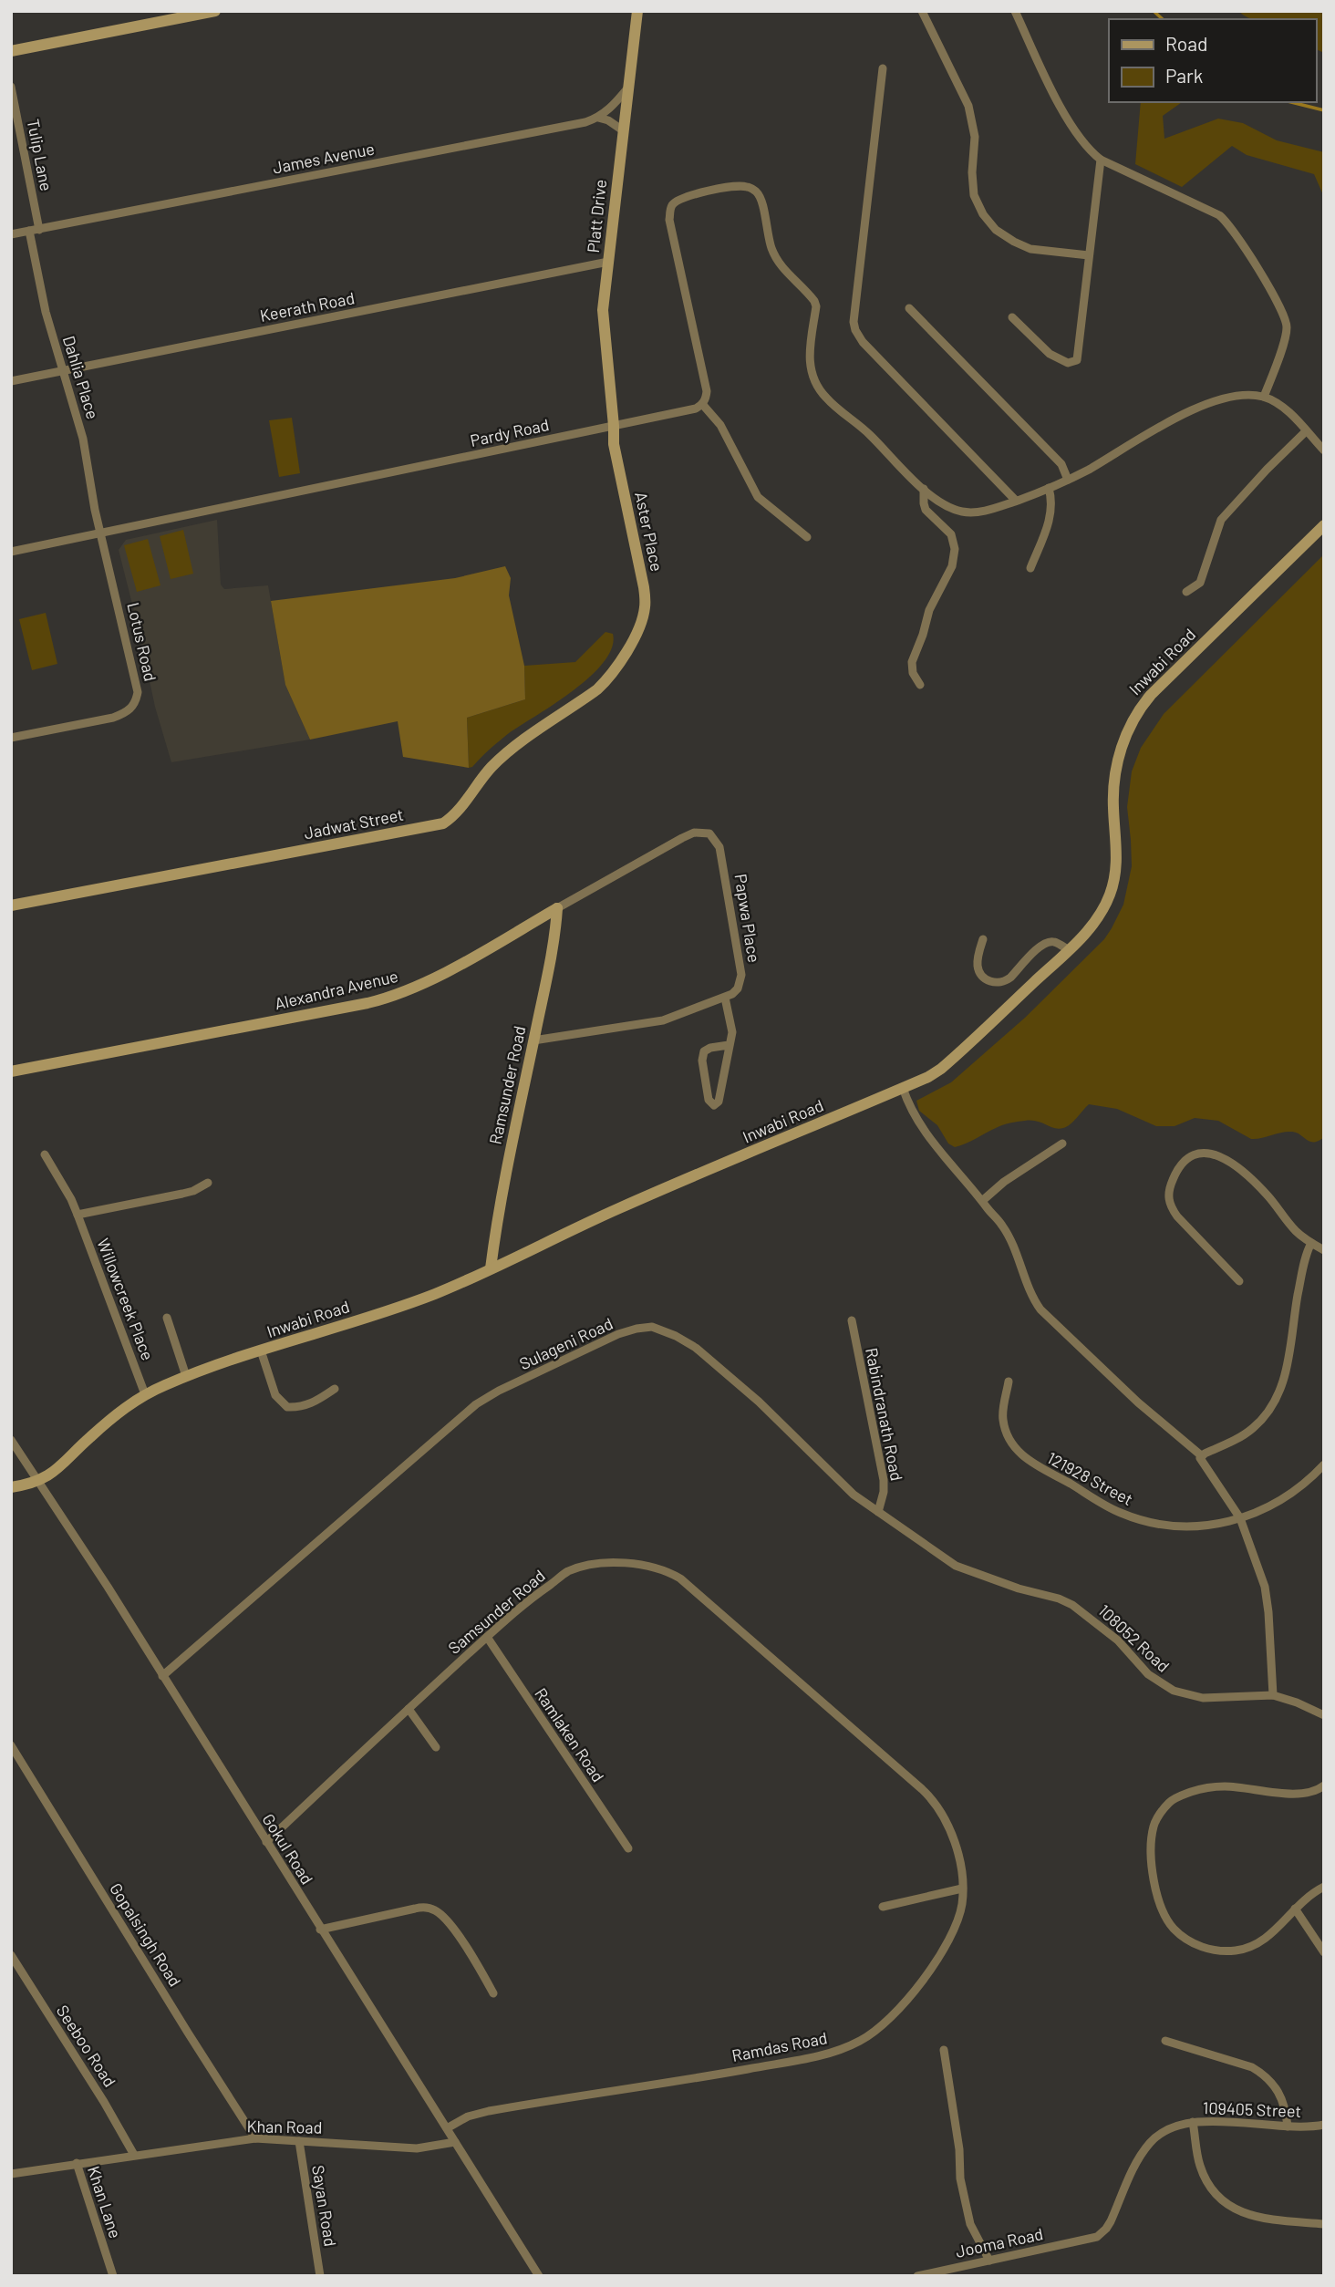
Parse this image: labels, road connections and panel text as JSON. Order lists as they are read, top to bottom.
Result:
{
  "streets": {
    "street": [
      "Tulip Lane",
      "James Avenue",
      "Platt Drive",
      "Keerath Road",
      "Dahlia Place",
      "Pardy Road",
      "Aster Place",
      "Lotus Road",
      "Inwabi Road",
      "Jadwat Street",
      "Papwa Place",
      "Alexandra Avenue",
      "Ramsunder Road",
      "Willowcreek Place",
      "Sulageni Road",
      "Rabindranath Road",
      "121928 Street",
      "Samsunder Road",
      "108052 Road",
      "Ramlaken Road",
      "Gokul Road",
      "Gopalsingh Road",
      "Seeboo Road",
      "Ramdas Road",
      "109405 Street",
      "Khan Road",
      "Khan Lane",
      "Sayan Road",
      "Jooma Road"
    ]
  },
  "crossings": [
    ["Tulip Lane", "James Avenue"],
    ["James Avenue", "Platt Drive"],
    ["James Avenue", "Dahlia Place"],
    ["Platt Drive", "Keerath Road"],
    ["Platt Drive", "Pardy Road"],
    ["Platt Drive", "Aster Place"],
    ["Keerath Road", "Dahlia Place"],
    ["Dahlia Place", "Pardy Road"],
    ["Dahlia Place", "Lotus Road"],
    ["Pardy Road", "Aster Place"],
    ["Pardy Road", "Lotus Road"],
    ["Aster Place", "Jadwat Street"],
    ["Inwabi Road", "Ramsunder Road"],
    ["Inwabi Road", "Willowcreek Place"],
    ["Inwabi Road", "Gokul Road"],
    ["Papwa Place", "Alexandra Avenue"],
    ["Alexandra Avenue", "Ramsunder Road"],
    ["Sulageni Road", "Rabindranath Road"],
    ["Sulageni Road", "108052 Road"],
    ["Sulageni Road", "Gokul Road"],
    ["Samsunder Road", "Ramlaken Road"],
    ["Samsunder Road", "Gokul Road"],
    ["Samsunder Road", "Ramdas Road"],
    ["Gokul Road", "Ramdas Road"],
    ["Gokul Road", "Khan Road"],
    ["Gopalsingh Road", "Khan Road"],
    ["Seeboo Road", "Khan Road"],
    ["109405 Street", "Jooma Road"],
    ["Khan Road", "Khan Lane"],
    ["Khan Road", "Sayan Road"]
  ],
  "legend": ["Road", "Park"]
}
